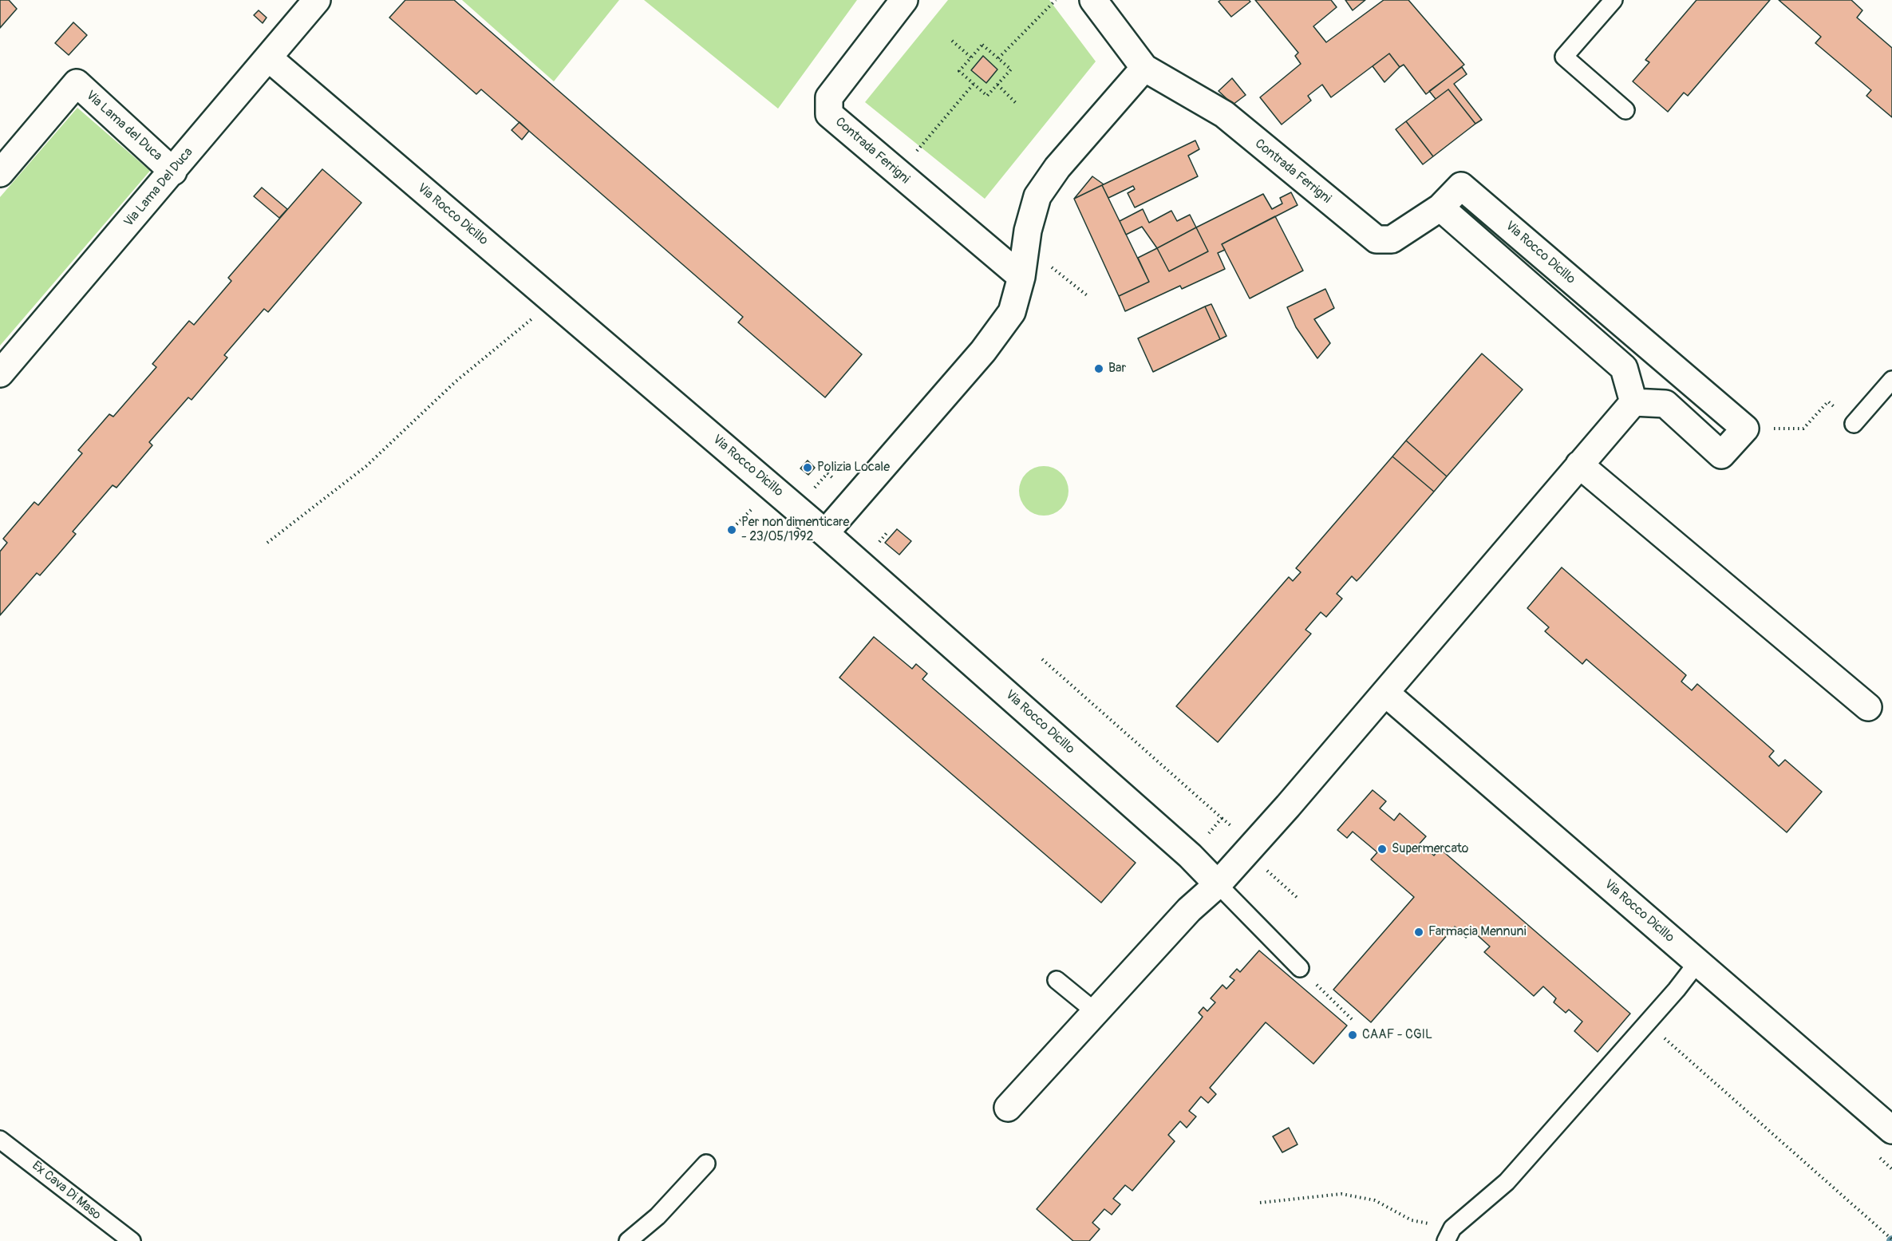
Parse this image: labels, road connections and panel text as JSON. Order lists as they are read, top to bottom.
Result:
{
  "streets": {
    "street": [
      "Via Lama del Duca",
      "Contrada Ferrigni",
      "Via Lama Del Duca",
      "Via Rocco Dicillo"
    ],
    "lane": ["Ex Cava Di Maso"]
  },
  "crossings": [
    ["Via Lama del Duca", "Via Lama Del Duca"],
    ["Contrada Ferrigni", "Via Rocco Dicillo"],
    ["Via Lama Del Duca", "Via Rocco Dicillo"]
  ],
  "places": [
    "Bar",
    "Polizia Locale",
    "Per non dimenticare - 23/05/1992",
    "Supermercato",
    "Farmacia Mennuni",
    "CAAF - CGIL"
  ]
}
